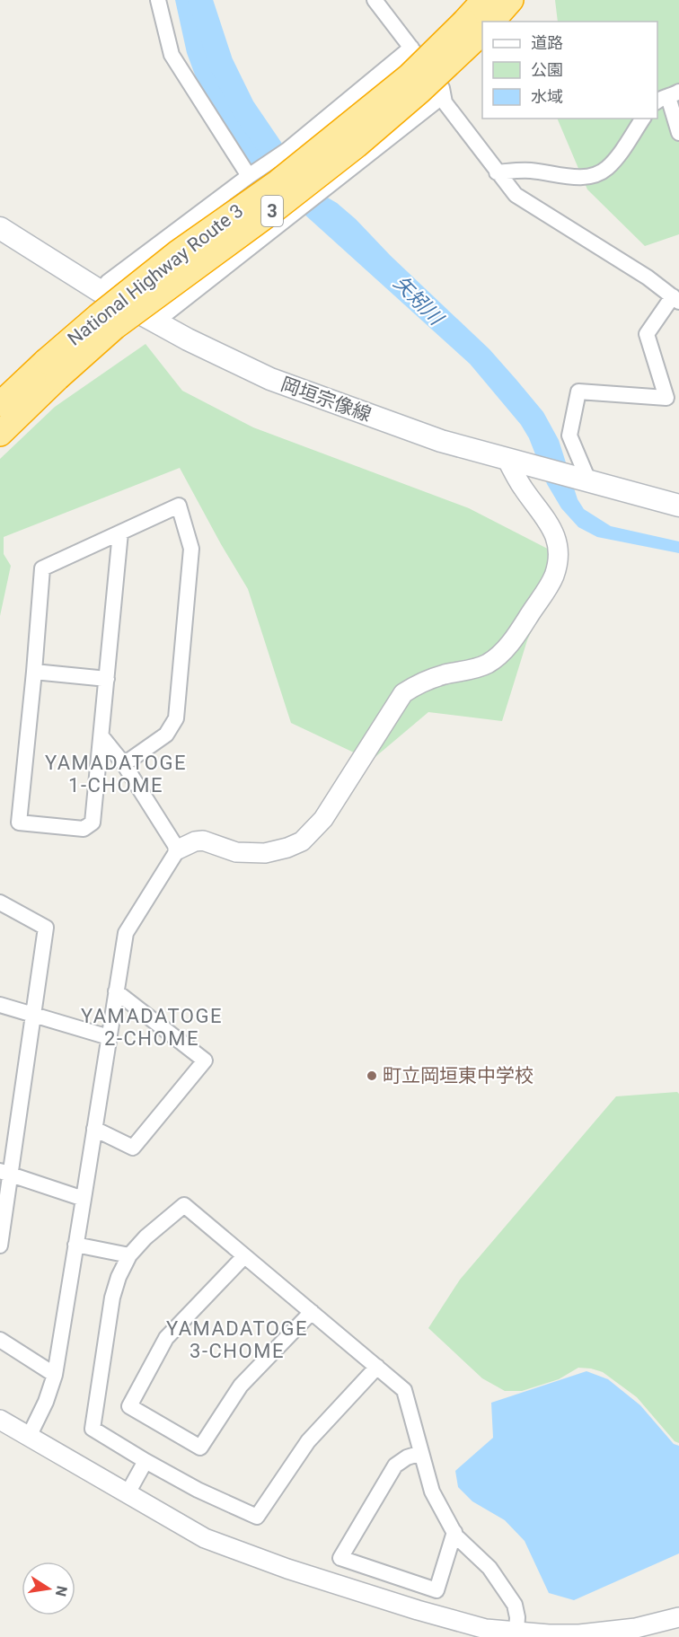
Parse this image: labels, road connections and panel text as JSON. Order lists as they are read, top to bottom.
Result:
{
  "streets": {
    "highway": ["3", "National Highway Route 3"],
    "main road": ["岡垣宗像線"]
  },
  "districts": ["YAMADATOGE 1-CHOME", "YAMADATOGE 2-CHOME", "YAMADATOGE 3-CHOME"],
  "water": ["矢矧川"],
  "places": ["町立岡垣東中学校"],
  "legend": ["道路", "公園", "水域"],
  "north": "right"
}
